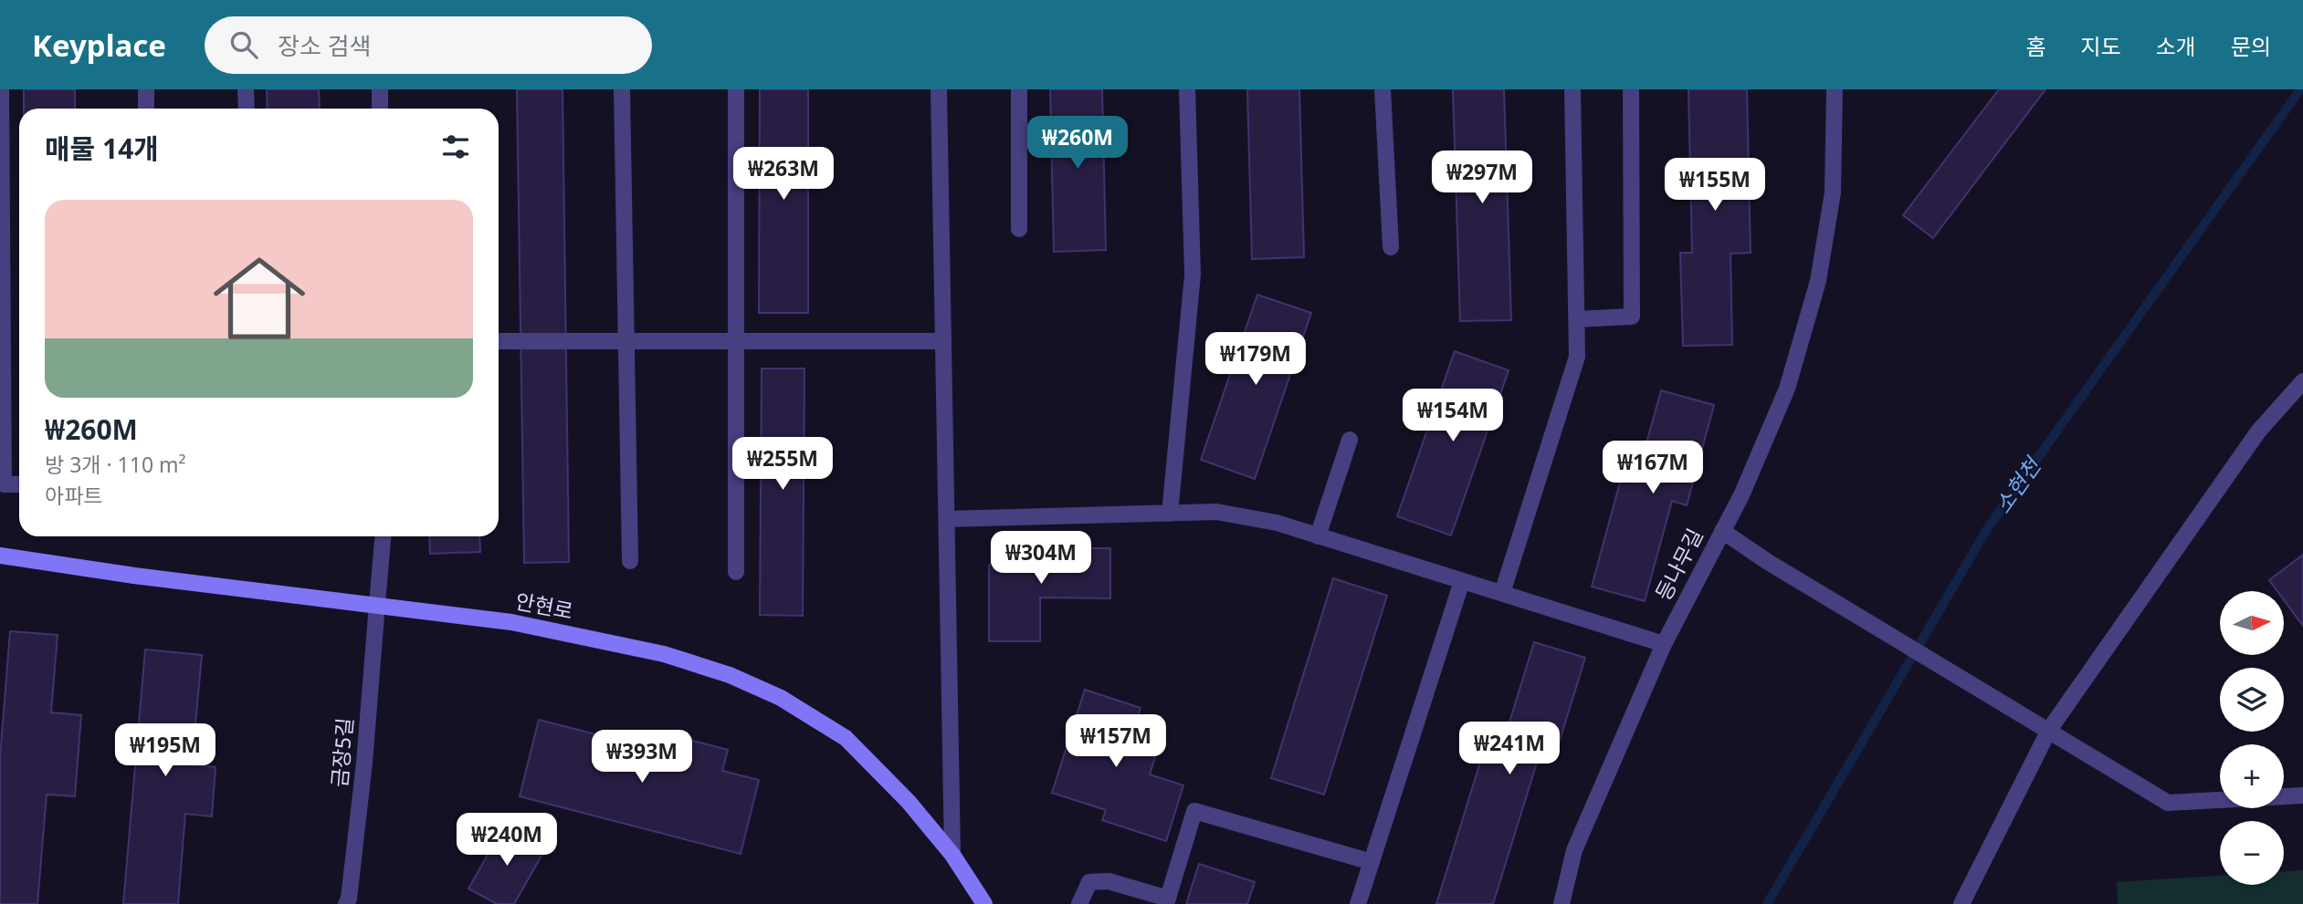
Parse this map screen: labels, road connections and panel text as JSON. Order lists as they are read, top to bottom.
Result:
{
  "streets": {
    "street": ["등나무길", "안현로", "금장5길"]
  },
  "crossings": [
    ["안현로", "금장5길"]
  ],
  "water": ["소현천"],
  "north": "right",
  "page": {
    "header": "Keyplace",
    "search": "장소 검색",
    "nav": [
      "홈",
      "지도",
      "소개",
      "문의"
    ],
    "heading": "매물 14개",
    "price": [
      "₩260M",
      "₩263M",
      "₩297M",
      "₩155M",
      "₩179M",
      "₩154M",
      "₩255M",
      "₩167M",
      "₩304M",
      "₩157M",
      "₩241M",
      "₩195M",
      "₩393M",
      "₩240M"
    ],
    "list": [
      {
        "name": "₩260M",
        "note": "방 3개 · 110 m² · 아파트"
      }
    ],
    "map_buttons": ["+", "−"]
  }
}
